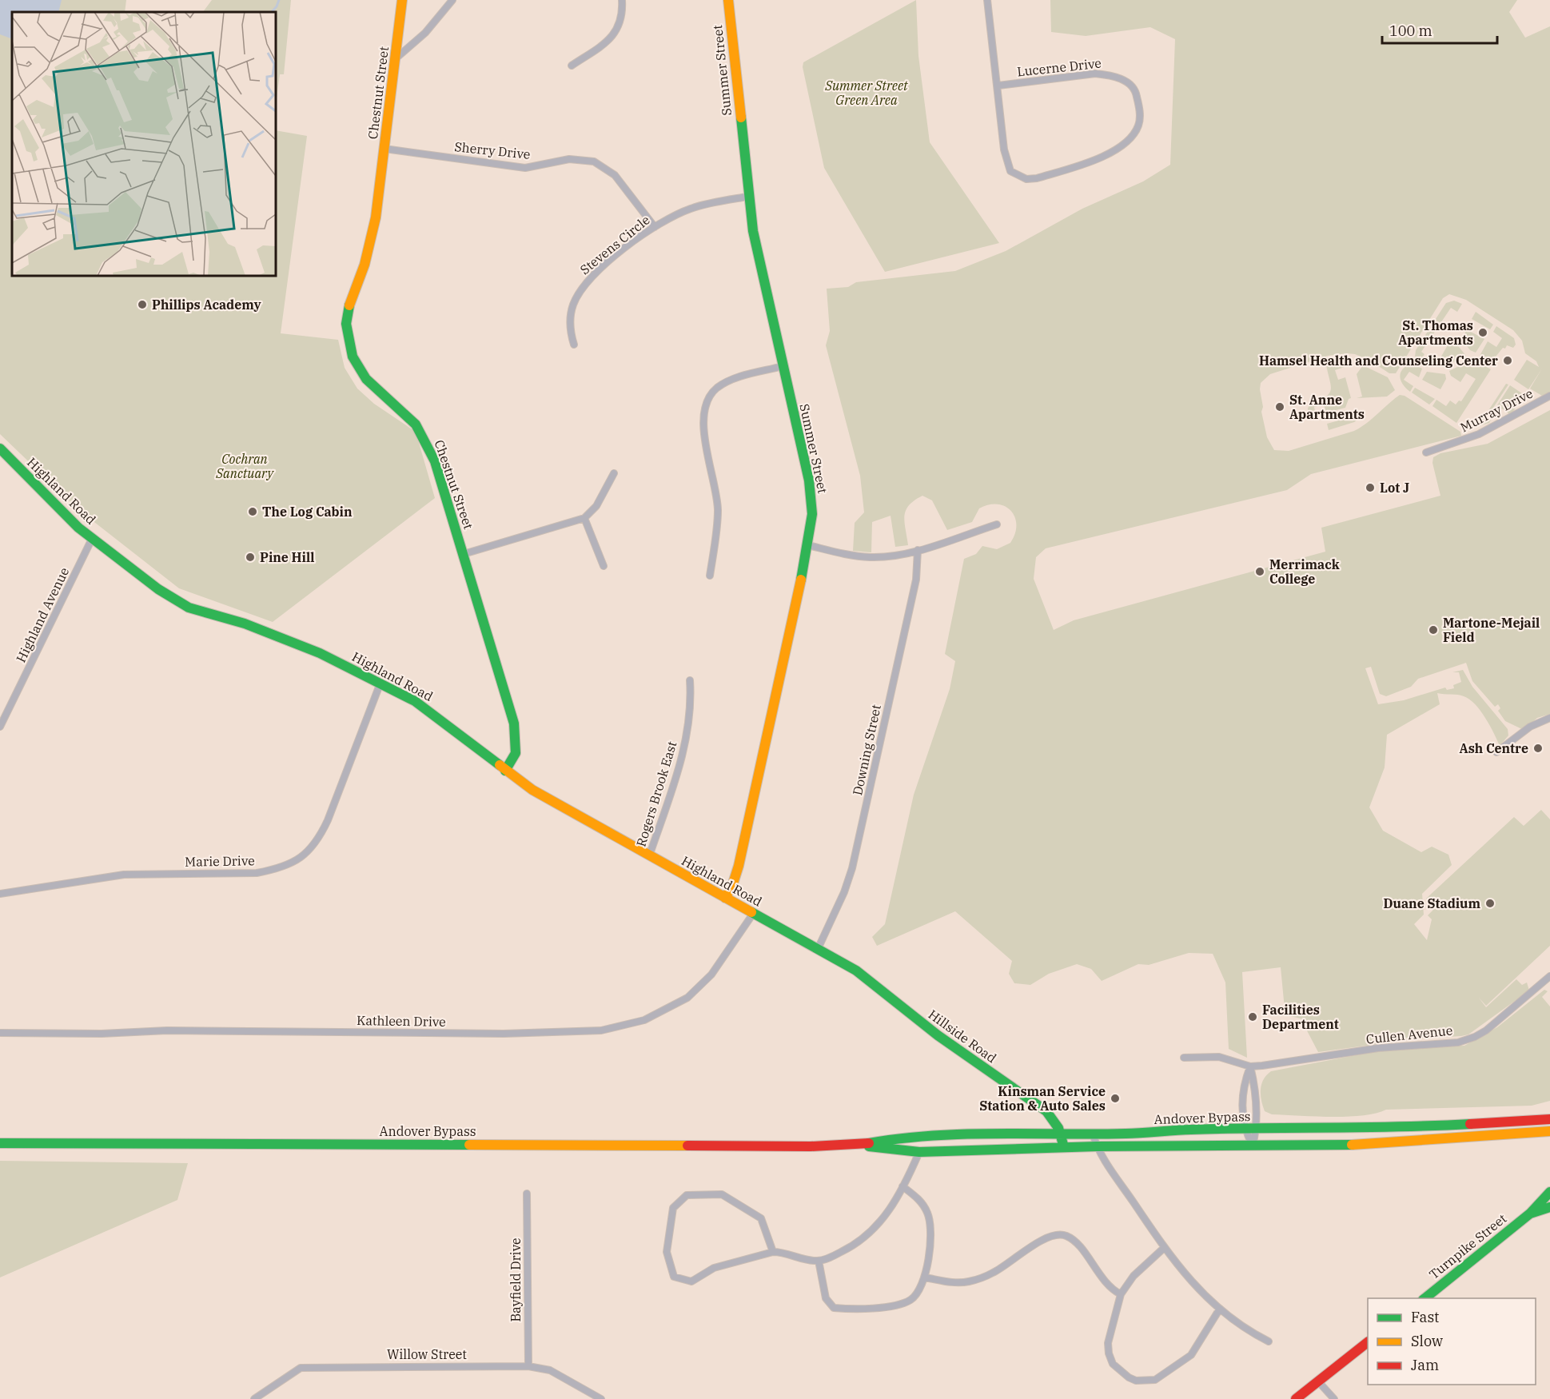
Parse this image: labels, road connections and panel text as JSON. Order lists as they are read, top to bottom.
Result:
{
  "streets": {
    "main road": [
      "Summer Street",
      "Chestnut Street",
      "Highland Road",
      "Hillside Road",
      "Andover Bypass",
      "Turnpike Street"
    ],
    "street": [
      "Lucerne Drive",
      "Sherry Drive",
      "Stevens Circle",
      "Murray Drive",
      "Highland Avenue",
      "Downing Street",
      "Rogers Brook East",
      "Marie Drive",
      "Kathleen Drive",
      "Cullen Avenue",
      "Bayfield Drive",
      "Willow Street"
    ]
  },
  "crossings": [
    ["Summer Street", "Stevens Circle"],
    ["Summer Street", "Highland Road"],
    ["Chestnut Street", "Sherry Drive"],
    ["Chestnut Street", "Highland Road"],
    ["Sherry Drive", "Stevens Circle"],
    ["Highland Road", "Highland Avenue"],
    ["Highland Road", "Downing Street"],
    ["Highland Road", "Rogers Brook East"],
    ["Highland Road", "Marie Drive"],
    ["Highland Road", "Kathleen Drive"],
    ["Highland Road", "Hillside Road"],
    ["Hillside Road", "Andover Bypass"],
    ["Bayfield Drive", "Willow Street"]
  ],
  "parks": ["Summer Street Green Area", "Cochran Sanctuary"],
  "places": [
    "Phillips Academy",
    "St. Thomas Apartments",
    "Hamsel Health and Counseling Center",
    "St. Anne Apartments",
    "Lot J",
    "The Log Cabin",
    "Pine Hill",
    "Merrimack College",
    "Martone-Mejail Field",
    "Ash Centre",
    "Duane Stadium",
    "Facilities Department",
    "Kinsman Service Station & Auto Sales"
  ],
  "legend": ["Fast", "Slow", "Jam"],
  "scale_bar": "100 m"
}
